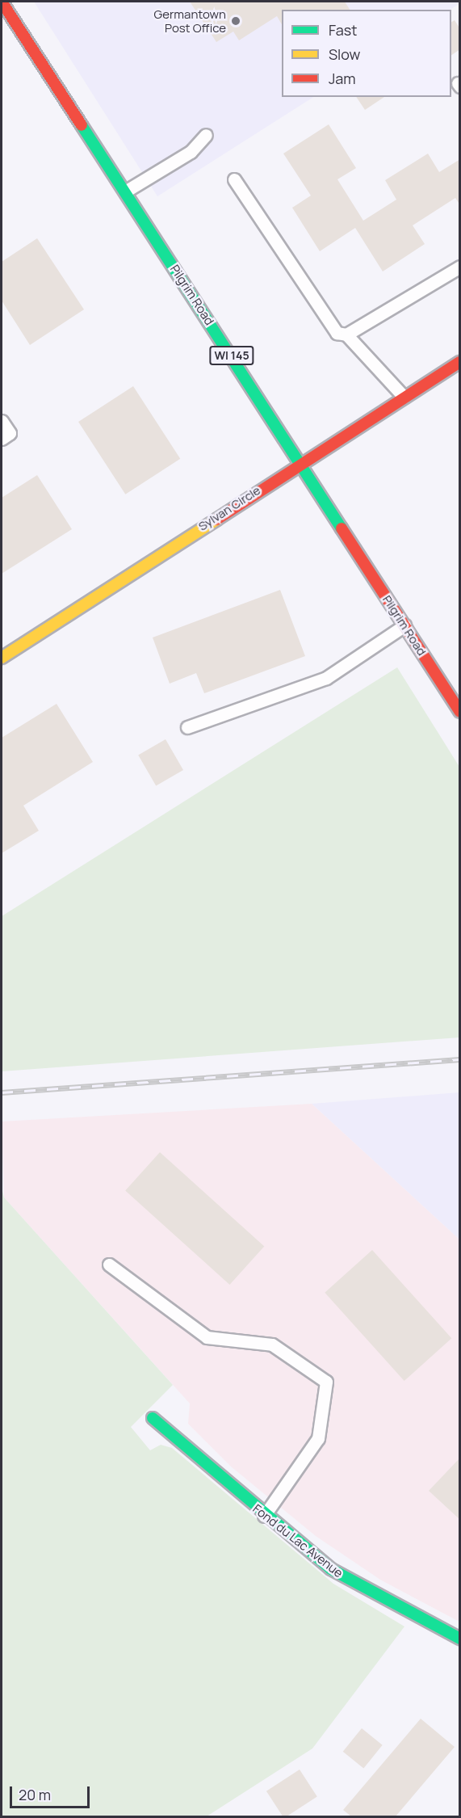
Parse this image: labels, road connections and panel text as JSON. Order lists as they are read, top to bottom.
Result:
{
  "streets": {
    "street": [
      "Pilgrim Road",
      "WI 145",
      "Sylvan Circle",
      "Fond du Lac Avenue"
    ]
  },
  "crossings": [
    ["Pilgrim Road", "Sylvan Circle"]
  ],
  "places": ["Germantown Post Office"],
  "legend": ["Fast", "Slow", "Jam"],
  "scale_bar": "20 m"
}
